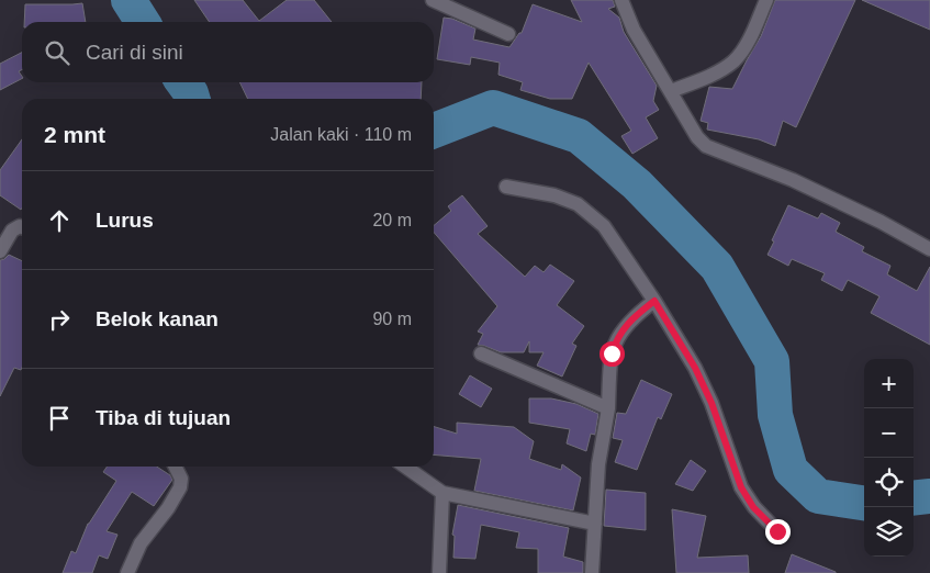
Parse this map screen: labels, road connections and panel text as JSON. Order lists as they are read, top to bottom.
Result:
{
  "page": {
    "search": "Cari di sini",
    "heading": ["2 mnt", "Jalan kaki · 110 m"],
    "list": [
      ["Lurus", "20 m"],
      ["Belok kanan", "90 m"],
      "Tiba di tujuan"
    ],
    "map_buttons": ["+", "−"]
  }
}
